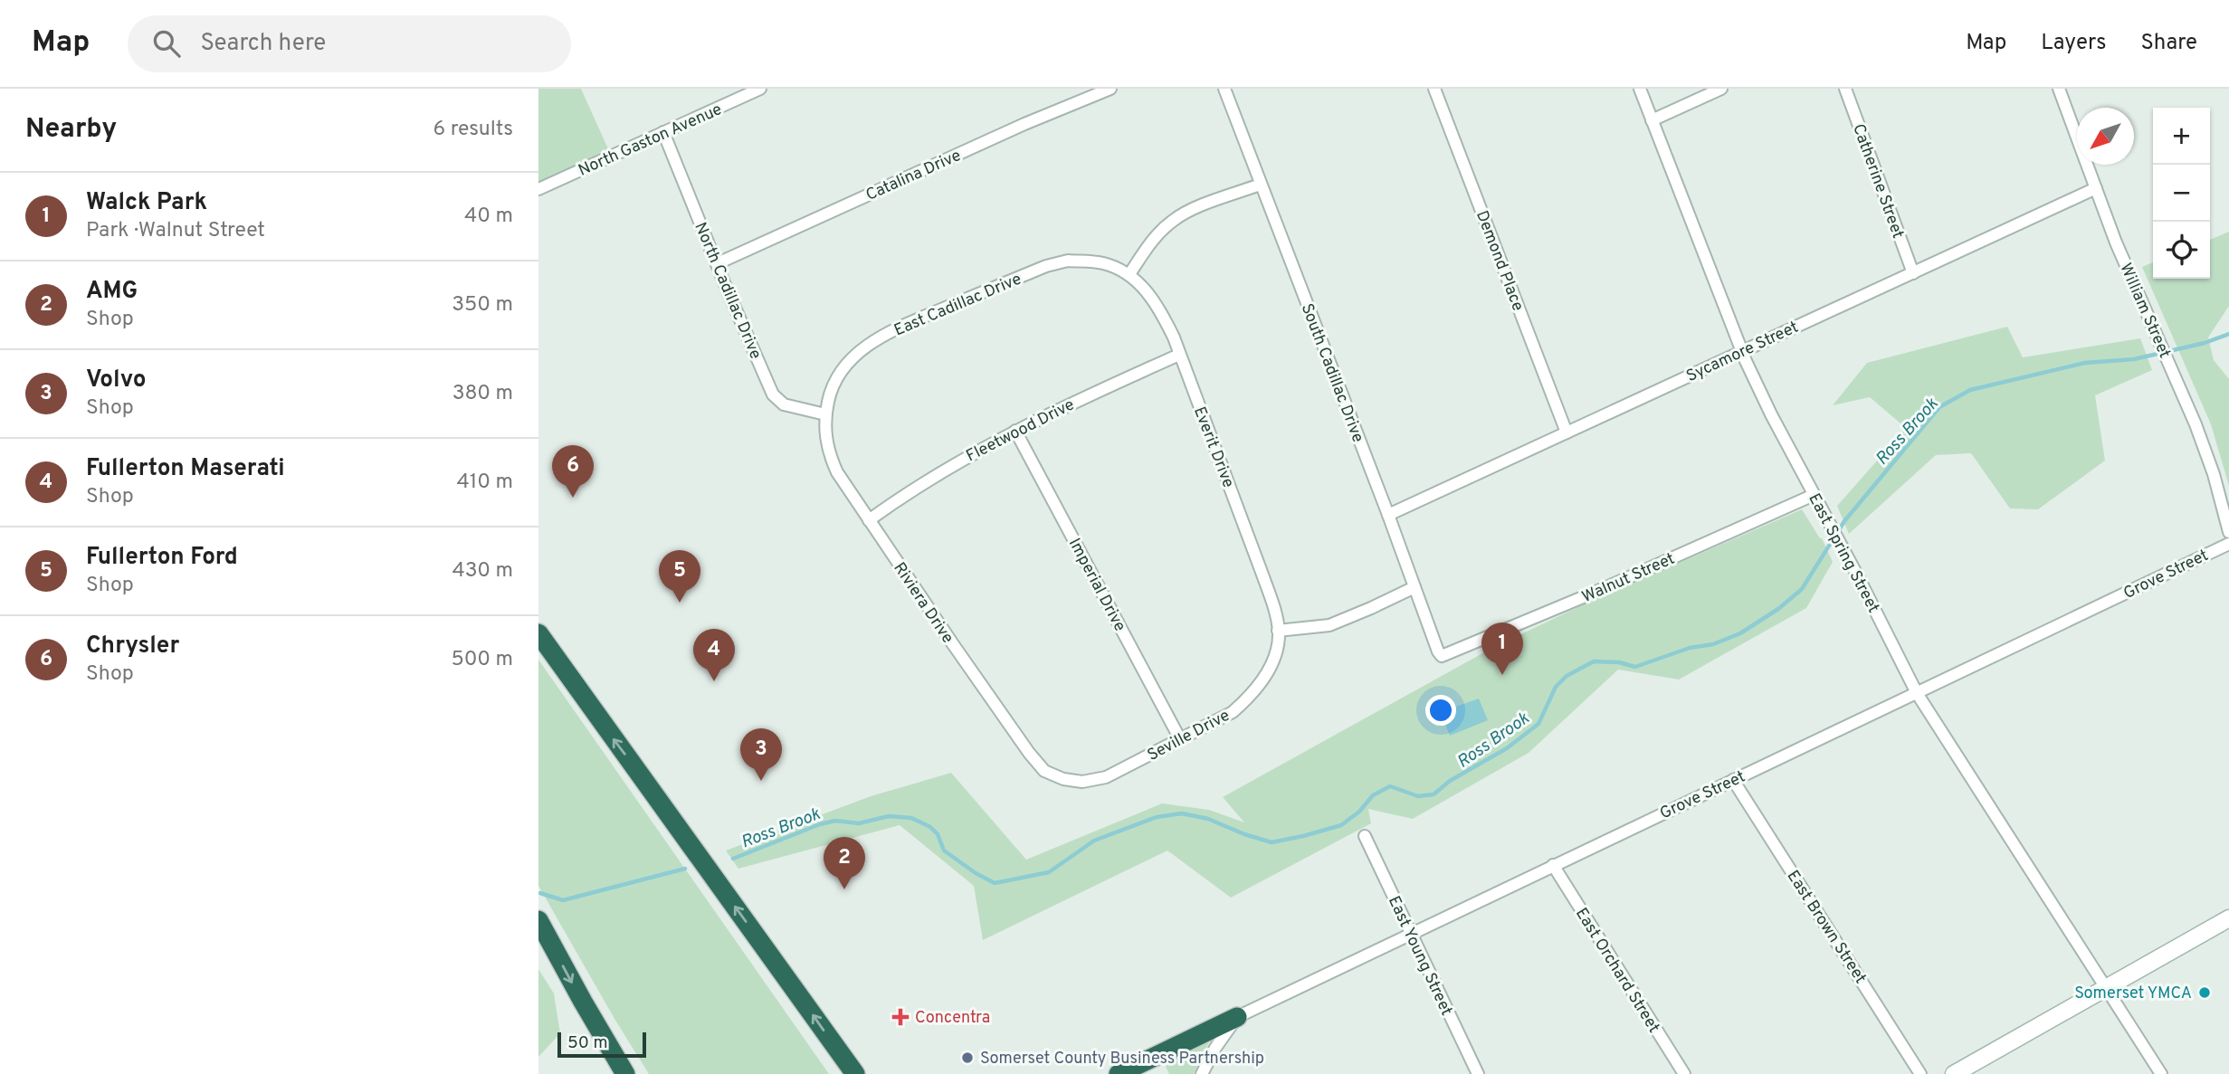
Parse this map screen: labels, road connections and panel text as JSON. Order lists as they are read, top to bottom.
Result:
{
  "streets": {
    "street": [
      "North Gaston Avenue",
      "Catalina Drive",
      "Catherine Street",
      "Demond Place",
      "North Cadillac Drive",
      "East Cadillac Drive",
      "William Street",
      "Sycamore Street",
      "South Cadillac Drive",
      "Fleetwood Drive",
      "Everit Drive",
      "East Spring Street",
      "Grove Street",
      "Walnut Street",
      "Imperial Drive",
      "Riviera Drive",
      "Seville Drive",
      "East Brown Street",
      "East Young Street",
      "East Orchard Street"
    ]
  },
  "crossings": [
    ["North Gaston Avenue", "North Cadillac Drive"],
    ["Catalina Drive", "North Cadillac Drive"],
    ["Catherine Street", "Sycamore Street"],
    ["Demond Place", "Sycamore Street"],
    ["North Cadillac Drive", "East Cadillac Drive"],
    ["North Cadillac Drive", "Riviera Drive"],
    ["East Cadillac Drive", "Everit Drive"],
    ["East Cadillac Drive", "Riviera Drive"],
    ["William Street", "Sycamore Street"],
    ["Sycamore Street", "South Cadillac Drive"],
    ["Sycamore Street", "East Spring Street"],
    ["South Cadillac Drive", "Walnut Street"],
    ["Fleetwood Drive", "Everit Drive"],
    ["Fleetwood Drive", "Imperial Drive"],
    ["Fleetwood Drive", "Riviera Drive"],
    ["Everit Drive", "Seville Drive"],
    ["East Spring Street", "Grove Street"],
    ["East Spring Street", "Walnut Street"],
    ["Grove Street", "East Brown Street"],
    ["Grove Street", "East Young Street"],
    ["Grove Street", "East Orchard Street"],
    ["Imperial Drive", "Seville Drive"],
    ["Riviera Drive", "Seville Drive"]
  ],
  "water": ["Ross Brook"],
  "places": {
    "other": ["Somerset YMCA", "Somerset County Business Partnership"],
    "health": ["Concentra"]
  },
  "scale_bar": "50 m",
  "north": "bottom left",
  "page": {
    "header": "Map",
    "search": "Search here",
    "nav": ["Map", "Layers", "Share"],
    "heading": ["Nearby", "6 results"],
    "map_buttons": ["+", "−"],
    "list": [
      {
        "mark": "1",
        "name": "Walck Park",
        "note": "Park · Walnut Street",
        "value": "40 m"
      },
      {
        "mark": "2",
        "name": "AMG",
        "note": "Shop",
        "value": "350 m"
      },
      {
        "mark": "3",
        "name": "Volvo",
        "note": "Shop",
        "value": "380 m"
      },
      {
        "mark": "4",
        "name": "Fullerton Maserati",
        "note": "Shop",
        "value": "410 m"
      },
      {
        "mark": "5",
        "name": "Fullerton Ford",
        "note": "Shop",
        "value": "430 m"
      },
      {
        "mark": "6",
        "name": "Chrysler",
        "note": "Shop",
        "value": "500 m"
      }
    ],
    "pins": [
      "6",
      "5",
      "1",
      "4",
      "3",
      "2"
    ],
    "scale": "50 m"
  }
}
